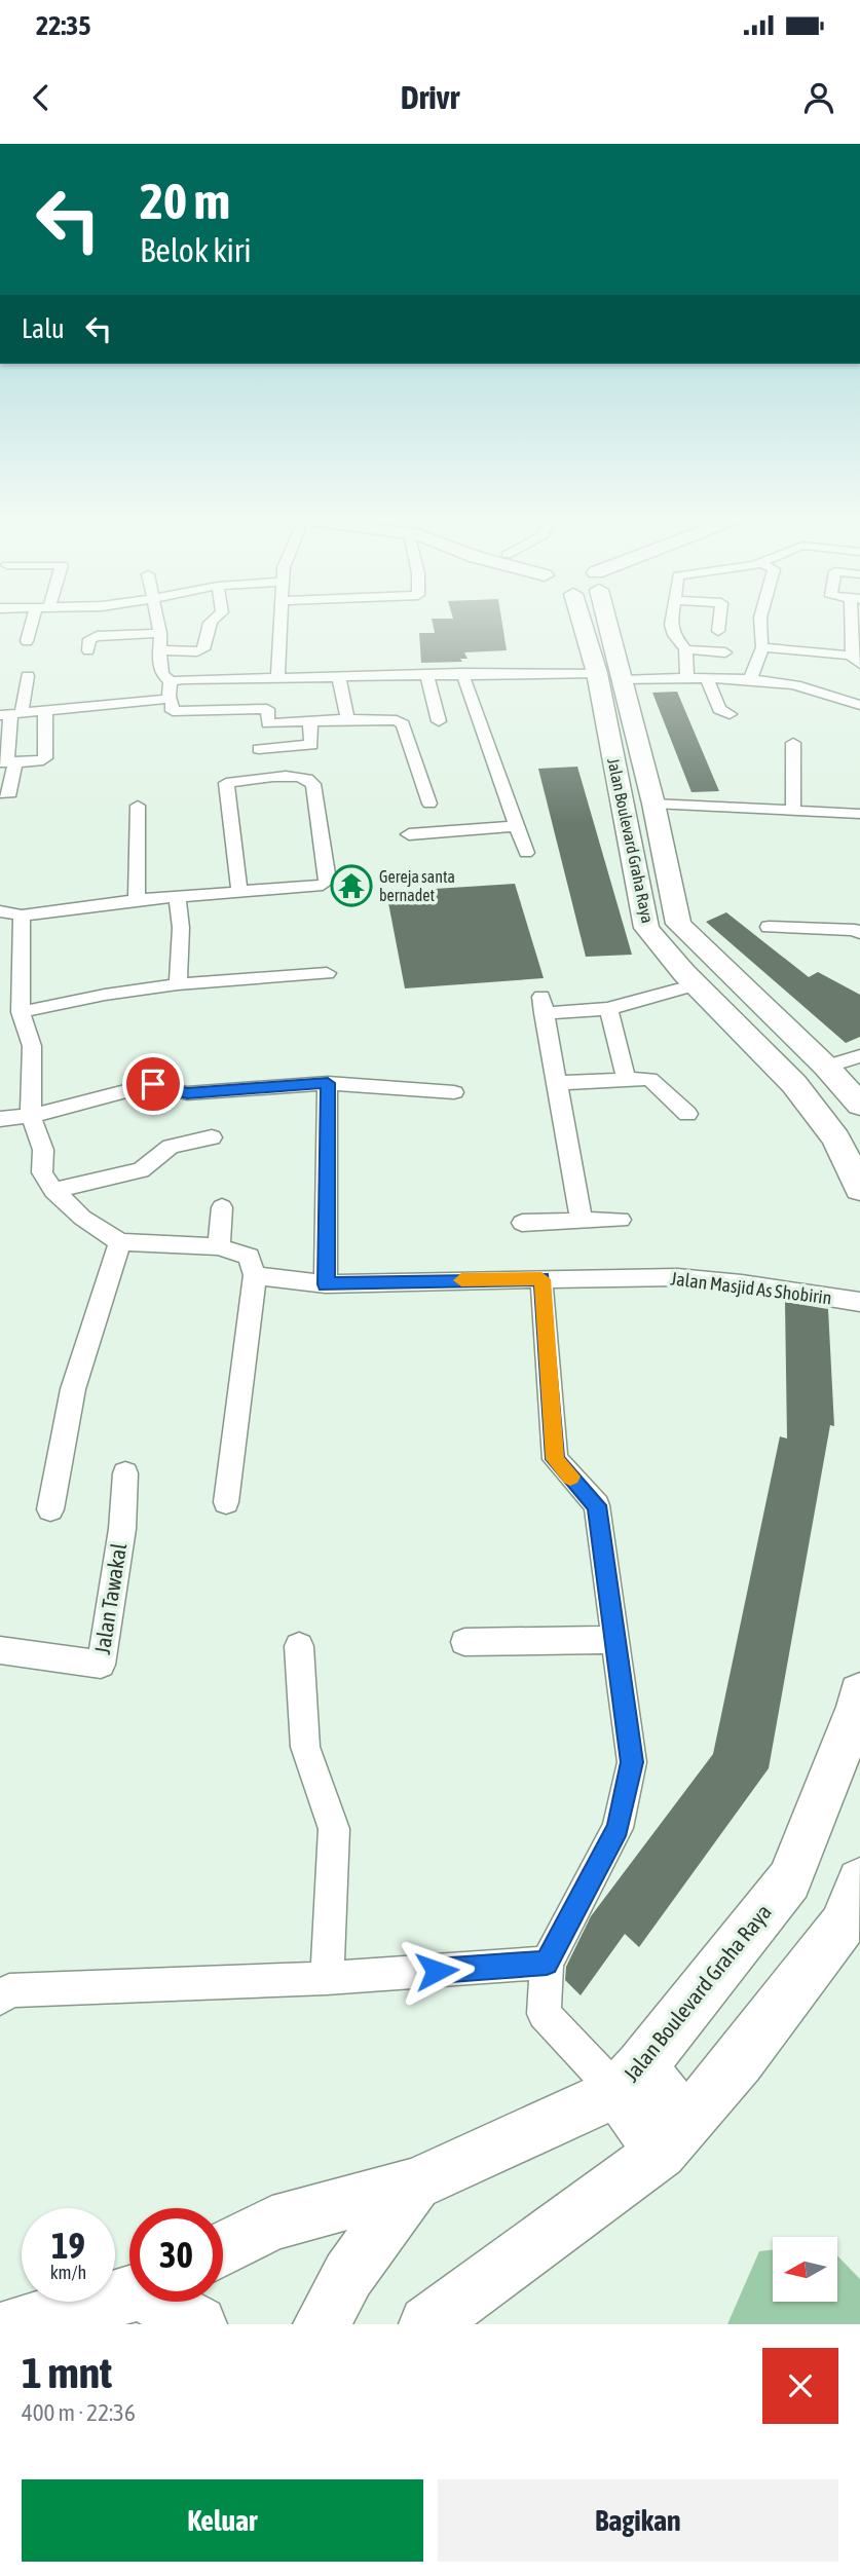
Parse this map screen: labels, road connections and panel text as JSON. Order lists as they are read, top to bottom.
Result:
{
  "streets": {
    "main road": ["Jalan Boulevard Graha Raya"],
    "street": ["Jalan Masjid As Shobirin", "Jalan Tawakal"]
  },
  "places": {
    "temple": ["Gereja santa bernadet"]
  },
  "north": "left",
  "page": {
    "status": "22:35",
    "header": "Drivr",
    "turn": ["20 m", "Belok kiri"],
    "then": "Lalu",
    "speed": "19 km/h",
    "limit": "30",
    "heading": ["1 mnt", "400 m · 22:36"],
    "buttons": ["Keluar", "Bagikan"]
  }
}
